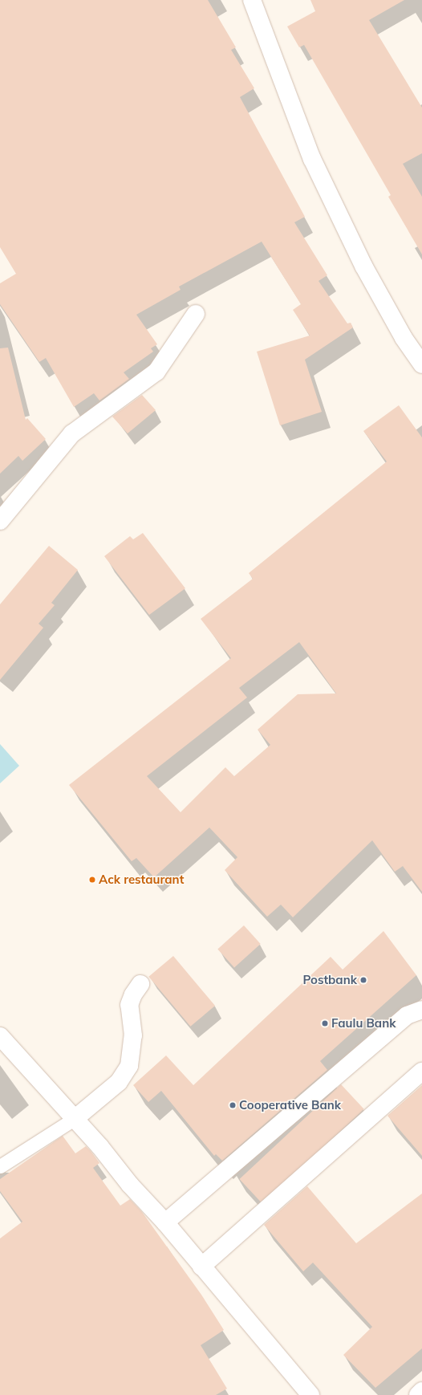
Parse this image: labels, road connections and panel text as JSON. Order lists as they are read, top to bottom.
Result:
{
  "places": [
    "Ack restaurant",
    "Postbank",
    "Faulu Bank",
    "Cooperative Bank"
  ]
}
